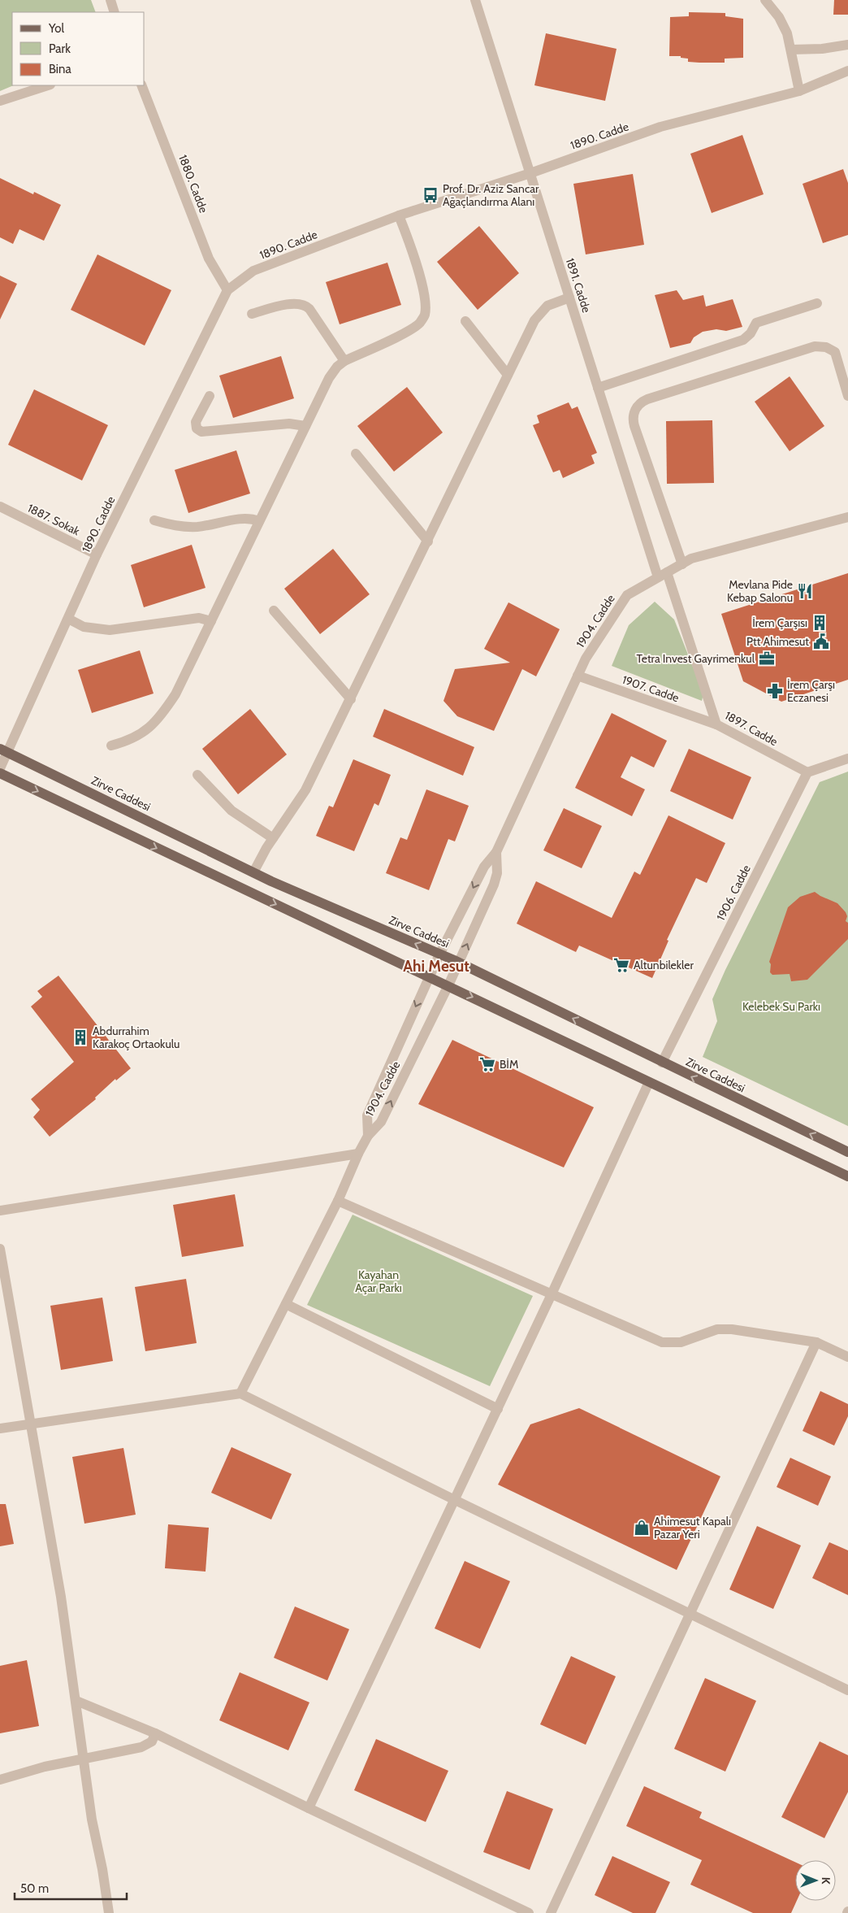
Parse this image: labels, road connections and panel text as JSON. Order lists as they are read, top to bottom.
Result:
{
  "streets": {
    "main road": ["Zirve Caddesi"],
    "street": [
      "1890. Cadde",
      "1880. Cadde",
      "1891. Cadde",
      "1887. Sokak",
      "1904. Cadde",
      "1907. Cadde",
      "1897. Cadde",
      "1906. Cadde"
    ]
  },
  "crossings": [
    ["1890. Cadde", "1880. Cadde"],
    ["1890. Cadde", "1891. Cadde"],
    ["1890. Cadde", "1887. Sokak"],
    ["1890. Cadde", "Zirve Caddesi"],
    ["1891. Cadde", "1904. Cadde"],
    ["1891. Cadde", "1897. Cadde"],
    ["1904. Cadde", "1907. Cadde"],
    ["1904. Cadde", "1897. Cadde"],
    ["1904. Cadde", "Zirve Caddesi"],
    ["1907. Cadde", "1897. Cadde"],
    ["1897. Cadde", "1906. Cadde"],
    ["Zirve Caddesi", "1906. Cadde"]
  ],
  "districts": ["Ahi Mesut"],
  "parks": ["Kelebek Su Parkı", "Kayahan Açar Parkı"],
  "places": {
    "bus stop": ["Prof. Dr. Aziz Sancar Ağaçlandırma Alanı"],
    "restaurant": ["Mevlana Pide Kebap Salonu"],
    "building": ["İrem Çarşısı", "Abdurrahim Karakoç Ortaokulu"],
    "public building": ["Ptt Ahimesut"],
    "office": ["Tetra Invest Gayrimenkul"],
    "pharmacy": ["İrem Çarşı Eczanesi"],
    "supermarket": ["Altunbilekler", "BİM"],
    "shop": ["Ahimesut Kapalı Pazar Yeri"]
  },
  "legend": ["Yol", "Park", "Bina"],
  "scale_bar": "50 m",
  "north": "right"
}
